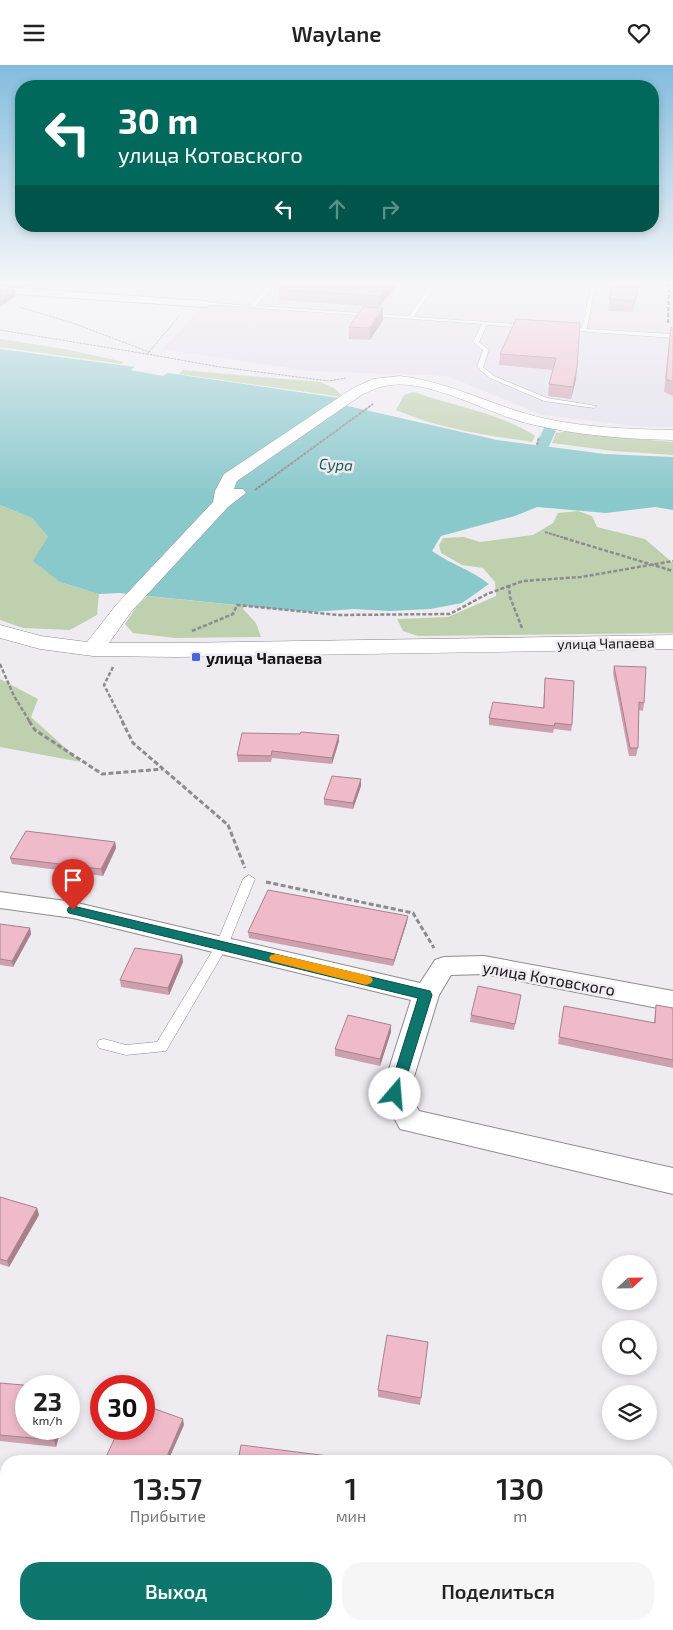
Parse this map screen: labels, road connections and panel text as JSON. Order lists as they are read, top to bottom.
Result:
{
  "streets": {
    "main road": ["улица Чапаева"],
    "street": ["улица Котовского"]
  },
  "water": ["Сура"],
  "places": {
    "transit": ["улица Чапаева"]
  },
  "north": "right",
  "page": {
    "header": "Waylane",
    "turn": ["30 m", "улица Котовского"],
    "speed": "23 km/h",
    "limit": "30",
    "eta": [
      "13:57",
      "Прибытие",
      "1",
      "мин",
      "130",
      "m"
    ],
    "buttons": ["Выход", "Поделиться"]
  }
}
